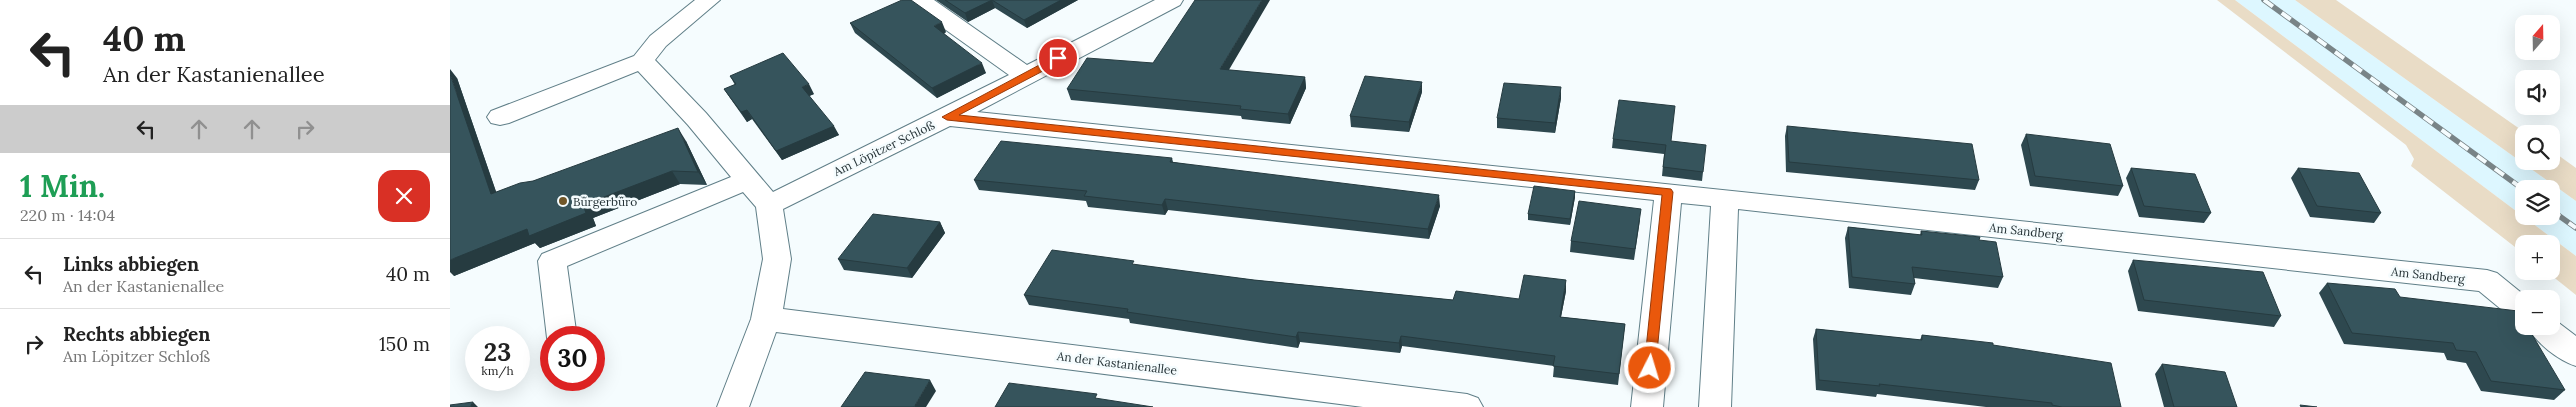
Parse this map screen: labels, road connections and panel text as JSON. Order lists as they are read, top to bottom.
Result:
{
  "streets": {
    "street": ["Am Löpitzer Schloß", "Am Sandberg", "An der Kastanienallee"]
  },
  "places": ["Bürgerbüro"],
  "north": "top",
  "page": {
    "turn": ["40 m", "An der Kastanienallee"],
    "map_buttons": ["+", "−"],
    "heading": ["1 Min.", "220 m · 14:04"],
    "list": [
      {
        "name": "Links abbiegen",
        "note": "An der Kastanienallee",
        "value": "40 m"
      },
      {
        "name": "Rechts abbiegen",
        "note": "Am Löpitzer Schloß",
        "value": "150 m"
      }
    ],
    "speed": "23 km/h",
    "limit": "30"
  }
}
